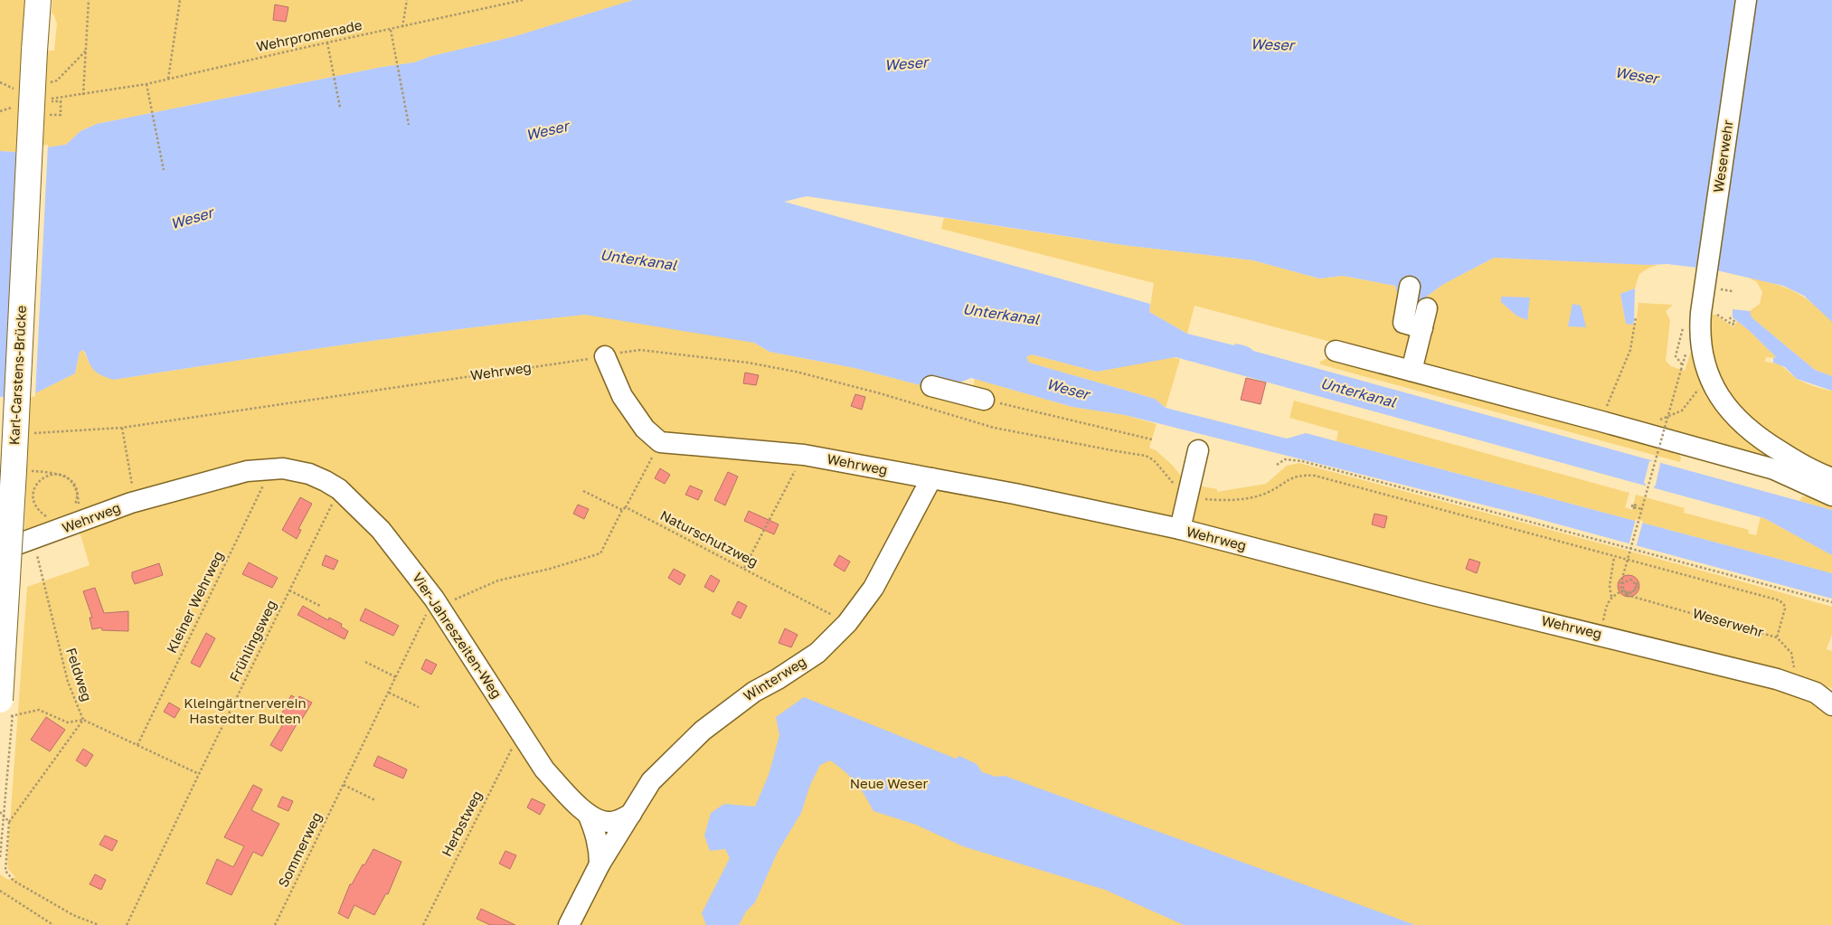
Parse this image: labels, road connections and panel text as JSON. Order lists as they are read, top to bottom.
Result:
{
  "streets": {
    "main road": ["Karl-Carstens-Brücke"],
    "street": [
      "Weserwehr",
      "Wehrweg",
      "Vier-Jahreszeiten-Weg",
      "Winterweg"
    ],
    "path": [
      "Wehrpromenade",
      "Naturschutzweg",
      "Kleiner Wehrweg",
      "Frühlingsweg",
      "Feldweg",
      "Herbstweg",
      "Sommerweg"
    ]
  },
  "crossings": [
    ["Weserwehr", "Wehrweg"],
    ["Wehrweg", "Vier-Jahreszeiten-Weg"],
    ["Wehrweg", "Feldweg"],
    ["Wehrweg", "Winterweg"],
    ["Naturschutzweg", "Winterweg"],
    ["Kleiner Wehrweg", "Vier-Jahreszeiten-Weg"],
    ["Vier-Jahreszeiten-Weg", "Frühlingsweg"],
    ["Vier-Jahreszeiten-Weg", "Winterweg"],
    ["Vier-Jahreszeiten-Weg", "Herbstweg"],
    ["Vier-Jahreszeiten-Weg", "Sommerweg"]
  ],
  "water": ["Weser", "Unterkanal"],
  "parks": ["Kleingärtnerverein Hastedter Bulten", "Neue Weser"]
}
